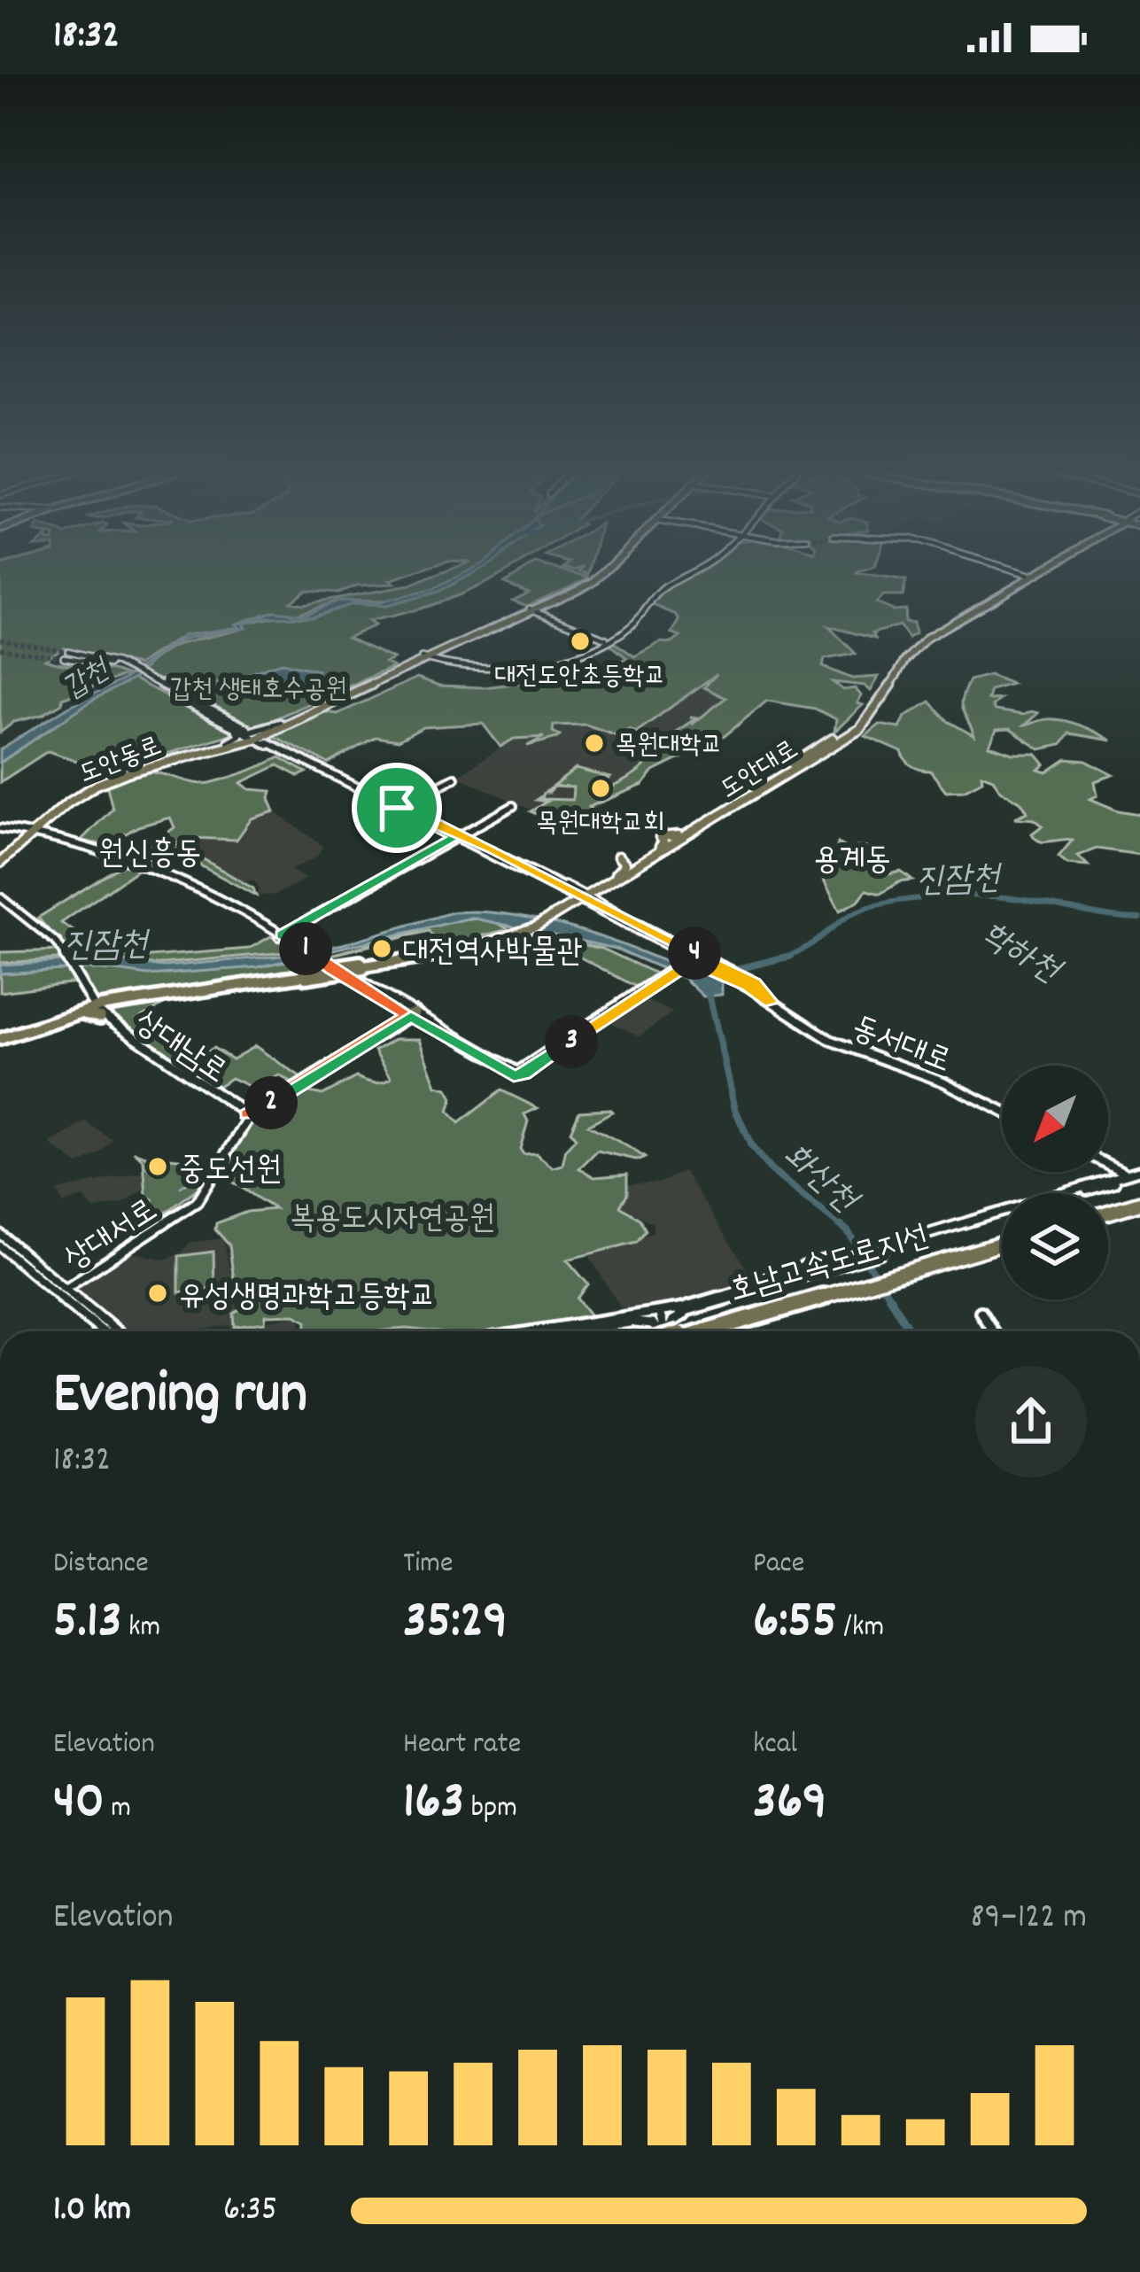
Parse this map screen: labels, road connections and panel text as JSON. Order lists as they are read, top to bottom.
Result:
{
  "streets": {
    "highway": ["호남고속도로지선"],
    "main road": ["도안동로", "도안대로"],
    "street": ["동서대로", "상대남로", "상대서로"]
  },
  "crossings": [
    ["상대남로", "상대서로"]
  ],
  "districts": ["원신흥동", "용계동"],
  "water": [
    "갑천",
    "진잠천",
    "학하천",
    "화산천"
  ],
  "parks": ["갑천 생태호수공원", "복용도시자연공원"],
  "places": [
    "대전도안초등학교",
    "목원대학교",
    "목원대학교회",
    "대전역사박물관",
    "중도선원",
    "유성생명과학고등학교"
  ],
  "north": "bottom left",
  "page": {
    "status": "18:32",
    "pins": [
      "1",
      "4",
      "3",
      "2"
    ],
    "heading": ["Evening run", "18:32"],
    "stats": [
      ["Distance", "5.13 km"],
      ["Time", "35:29"],
      ["Pace", "6:55 /km"],
      ["Elevation", "40 m"],
      ["Heart rate", "163 bpm"],
      ["kcal", "369"]
    ],
    "chart": ["Elevation", "89–122 m"],
    "list": [
      {
        "name": "1.0 km",
        "note": "6:35"
      }
    ]
  }
}
